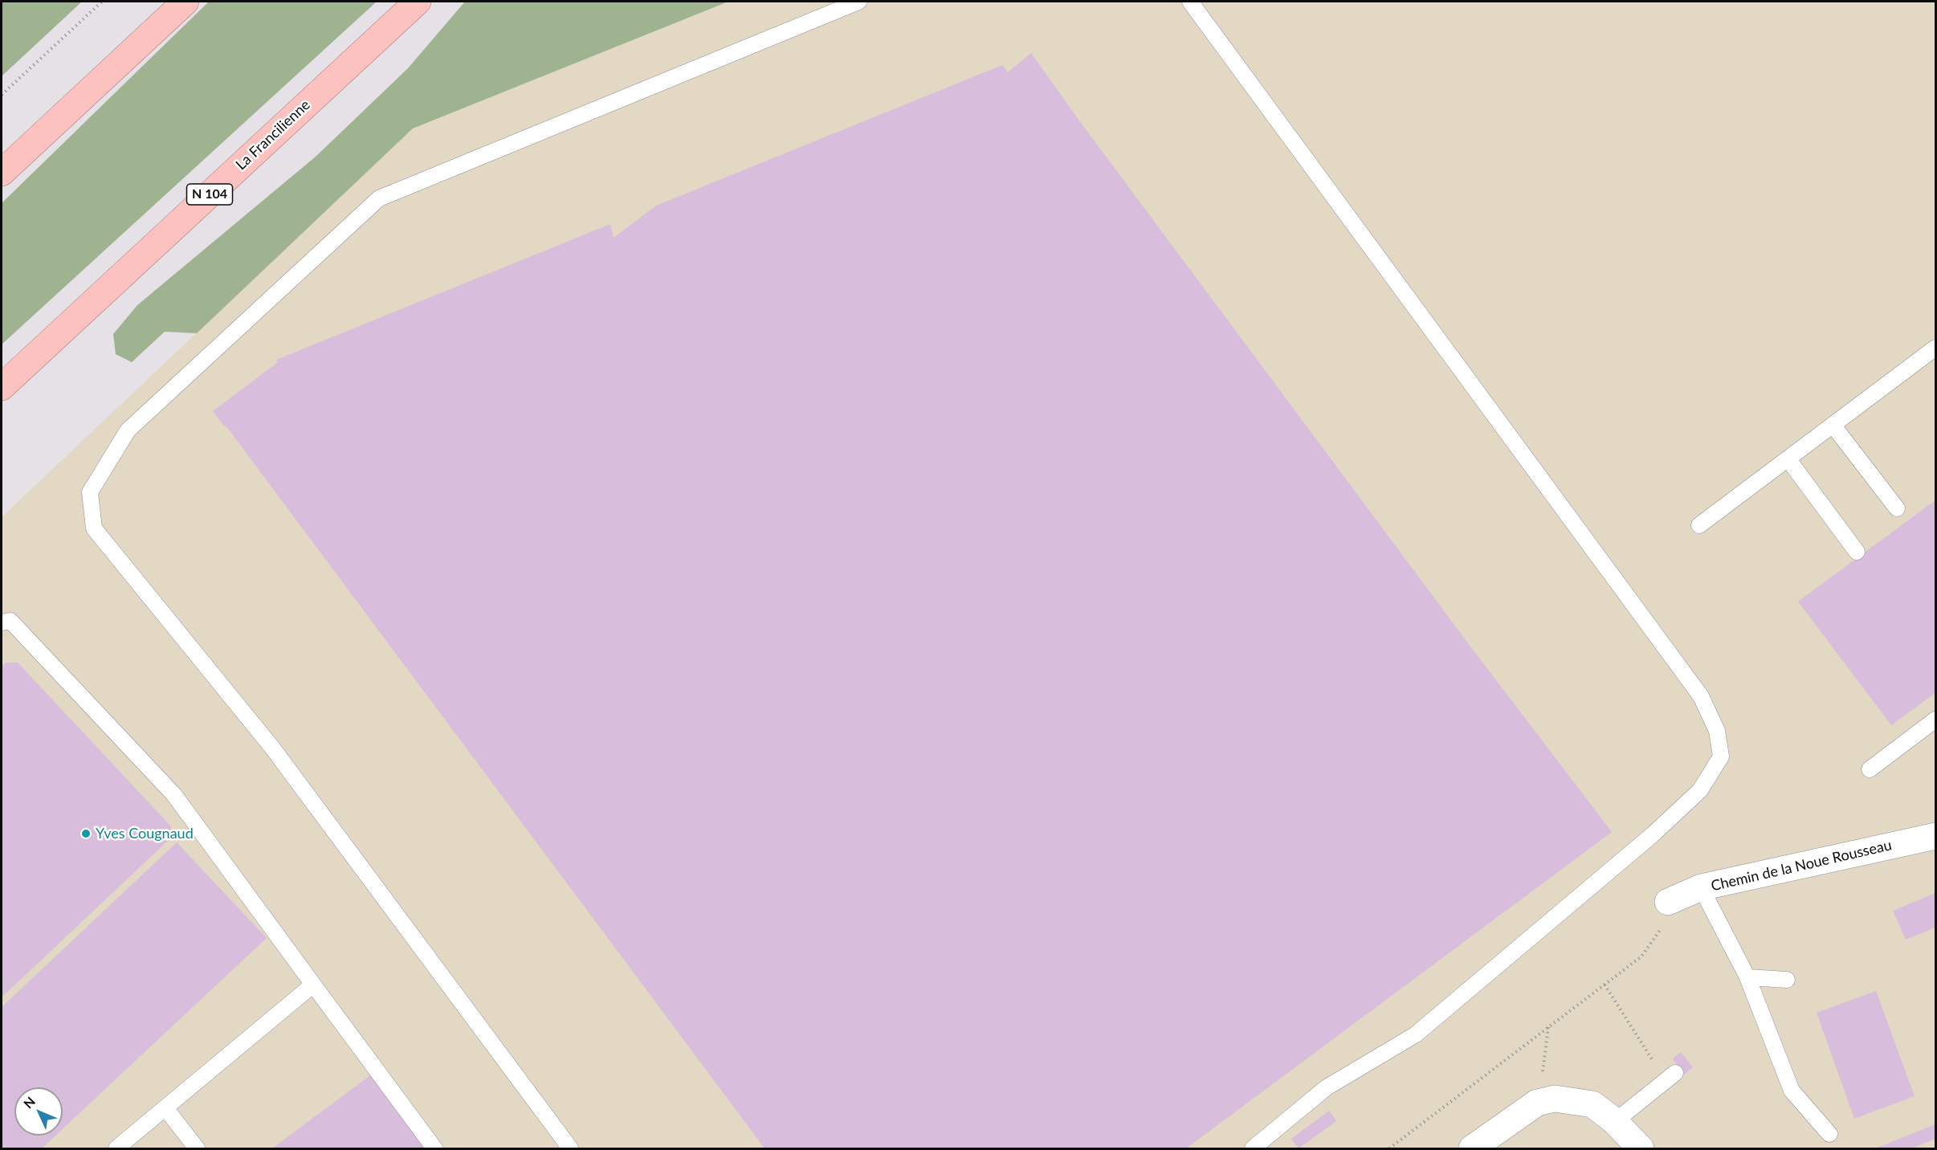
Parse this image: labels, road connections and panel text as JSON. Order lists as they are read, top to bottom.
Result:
{
  "streets": {
    "highway": ["La Francilienne", "N 104"],
    "street": ["Chemin de la Noue Rousseau"]
  },
  "places": ["Yves Cougnaud"],
  "north": "top left"
}
